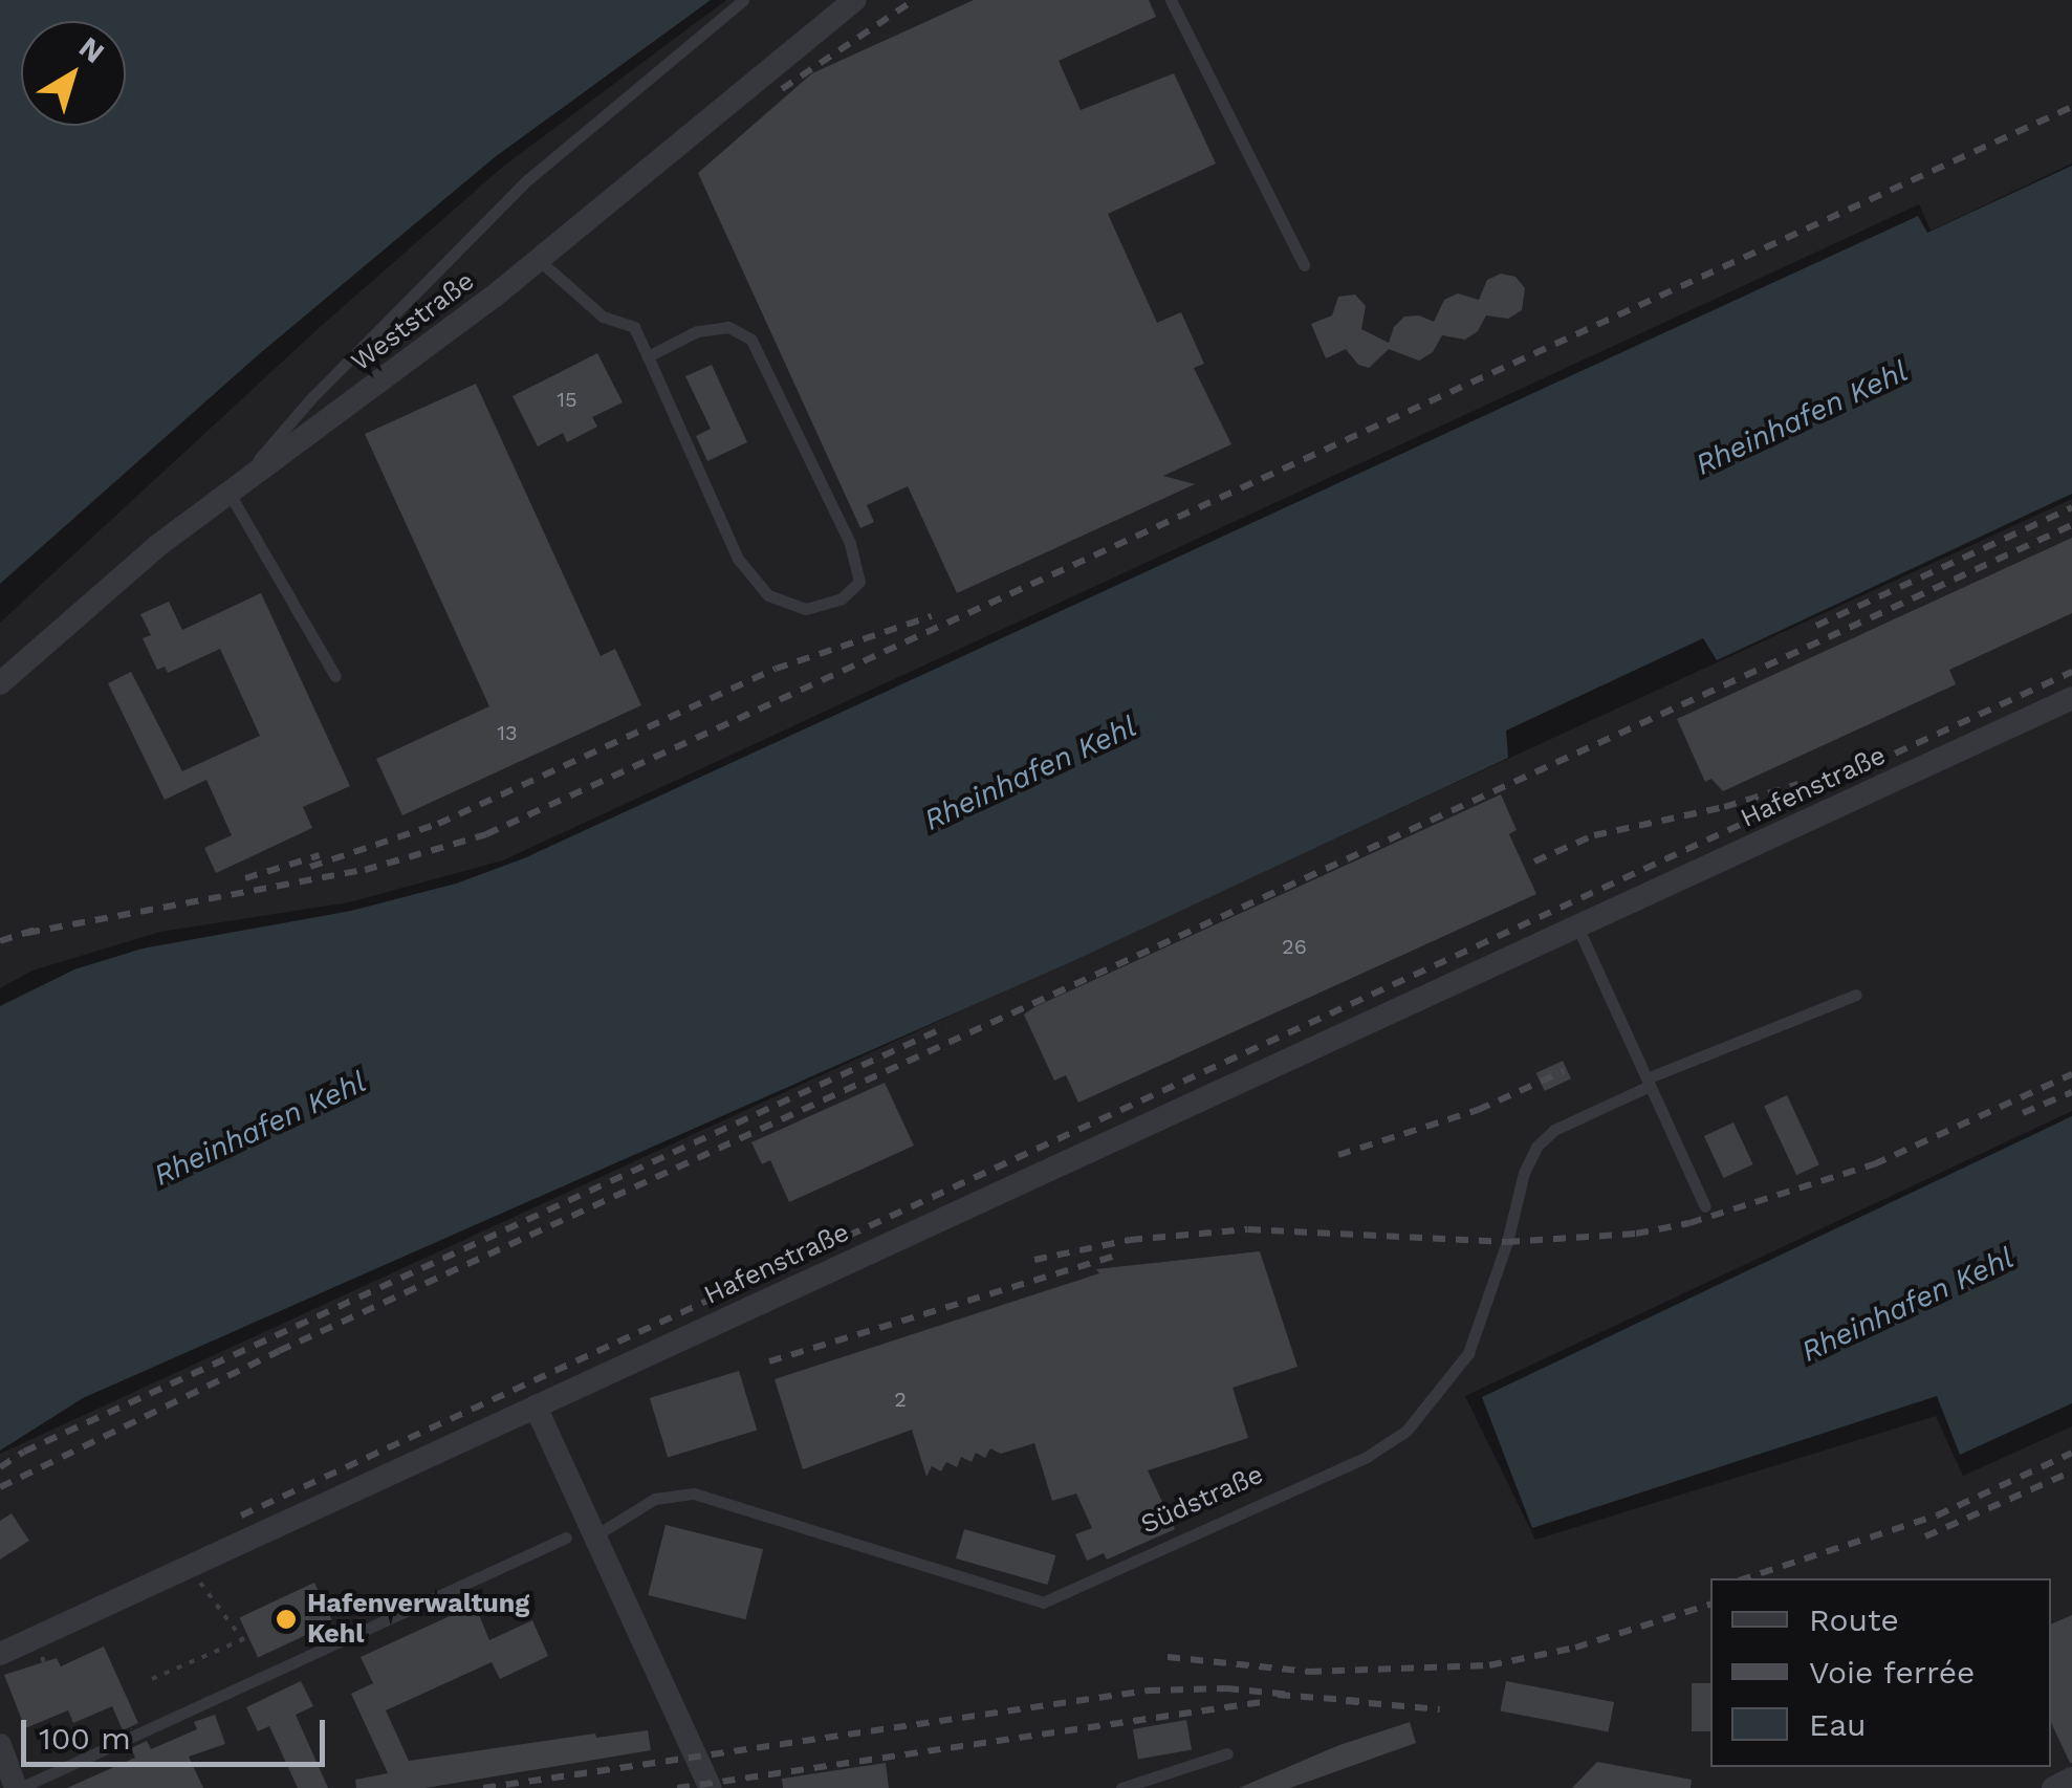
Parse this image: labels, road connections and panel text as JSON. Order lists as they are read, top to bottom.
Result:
{
  "streets": {
    "street": ["Weststraße", "Hafenstraße"],
    "lane": ["Südstraße"]
  },
  "water": ["Rheinhafen Kehl"],
  "places": ["Hafenverwaltung Kehl"],
  "house_numbers": [
    "15",
    "13",
    "26",
    "2"
  ],
  "legend": ["Route", "Voie ferrée", "Eau"],
  "scale_bar": "100 m",
  "north": "top right"
}
